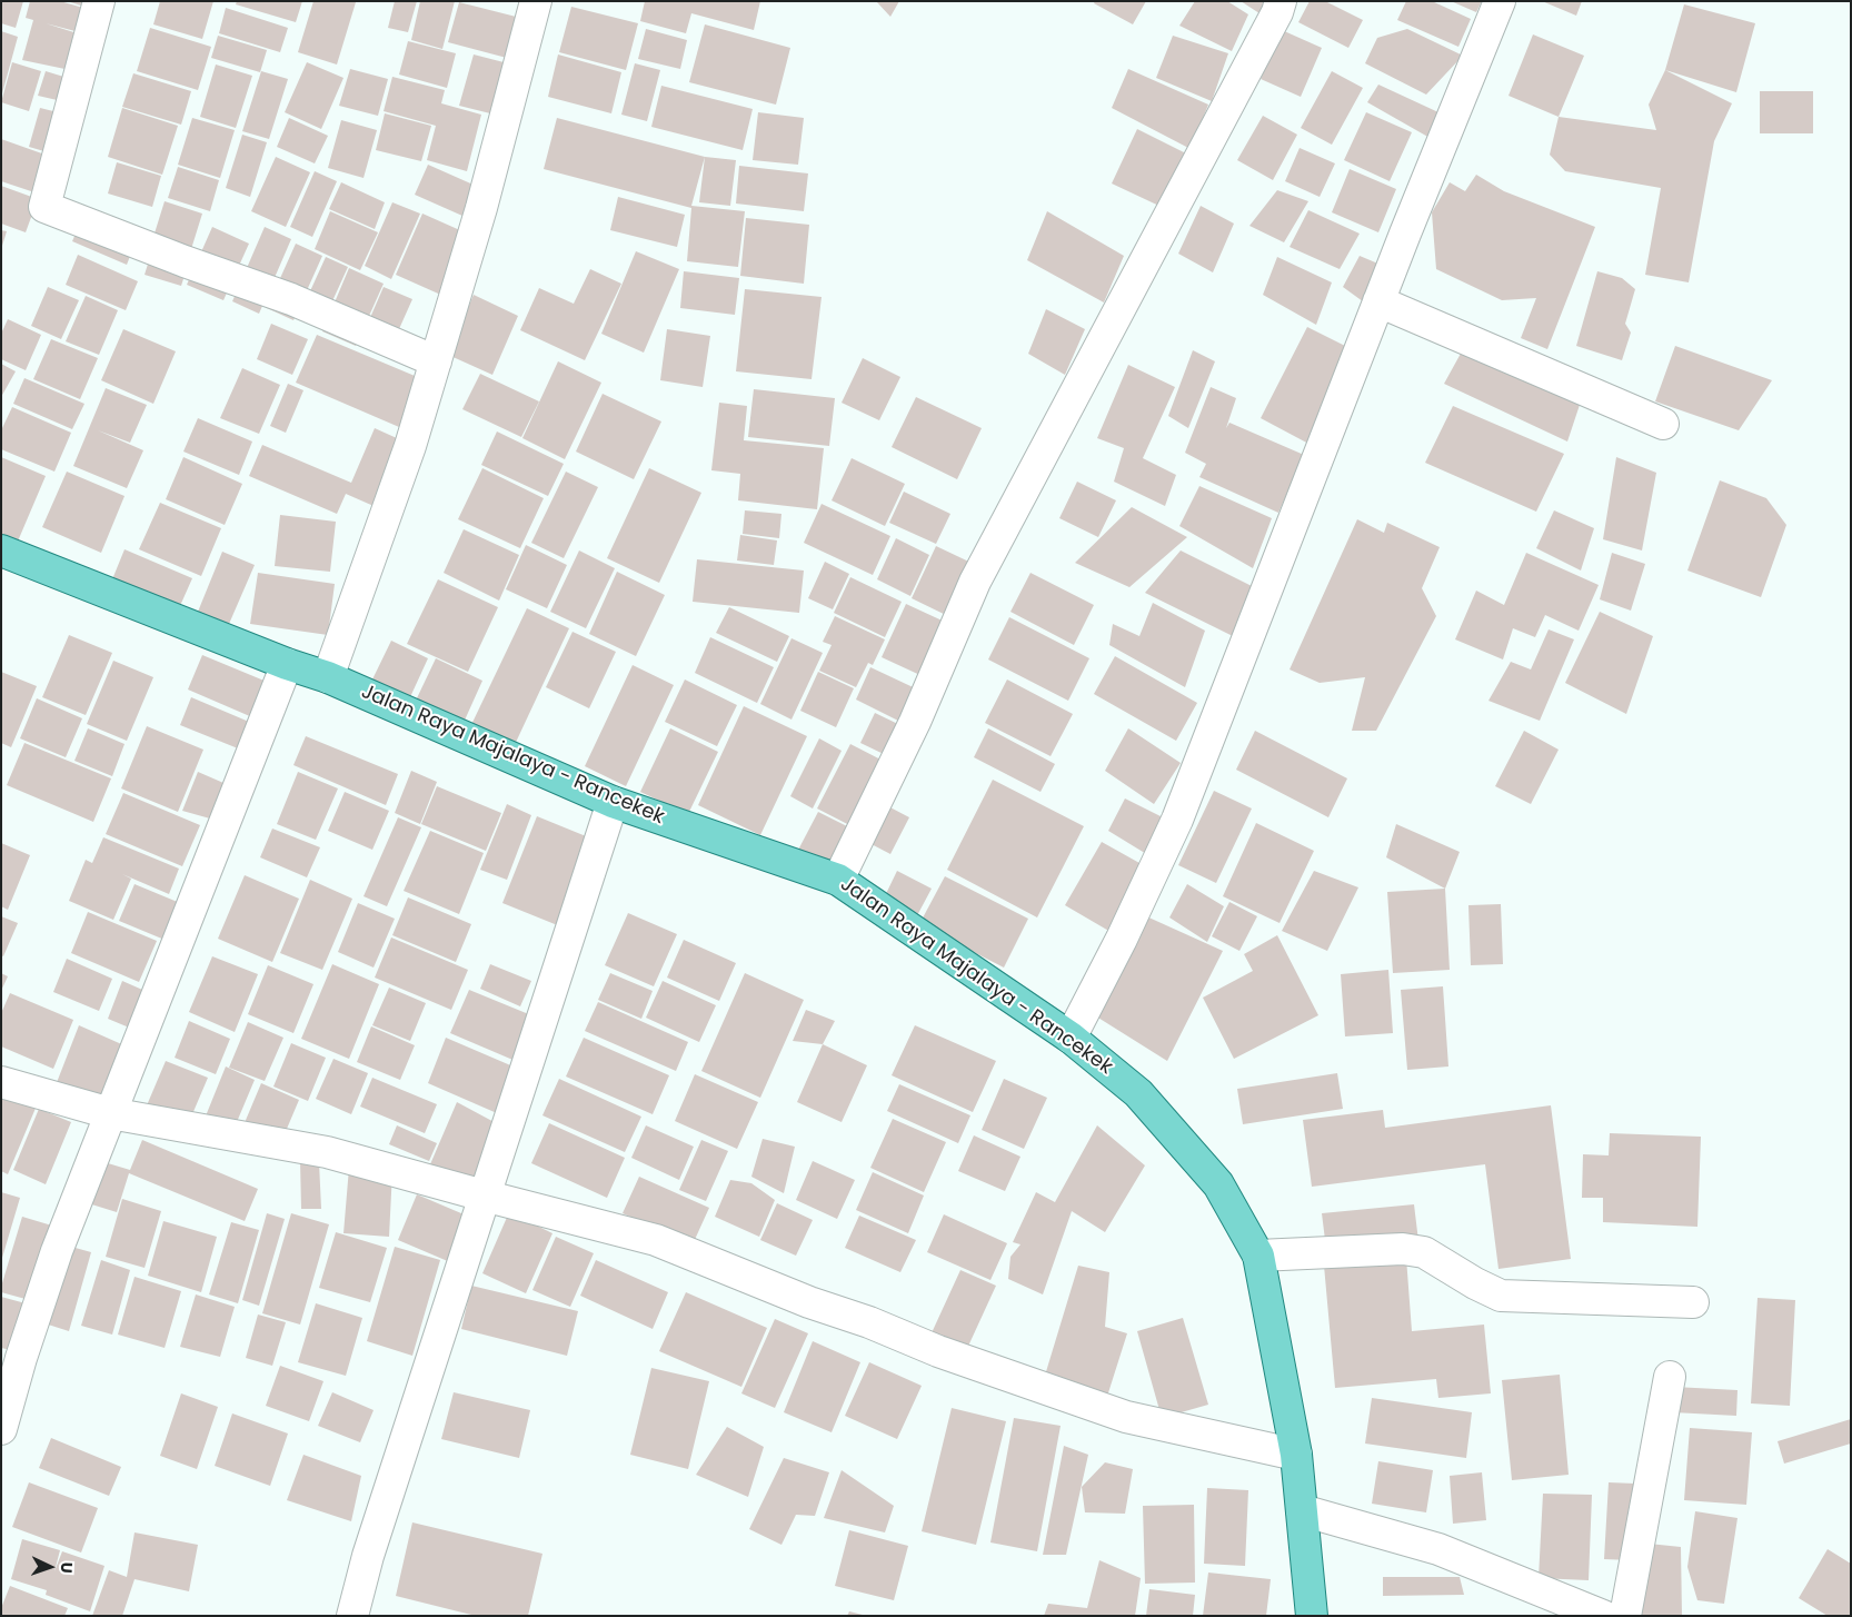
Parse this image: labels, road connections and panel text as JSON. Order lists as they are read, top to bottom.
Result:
{
  "streets": {
    "main road": ["Jalan Raya Majalaya - Rancekek"]
  },
  "north": "right"
}
